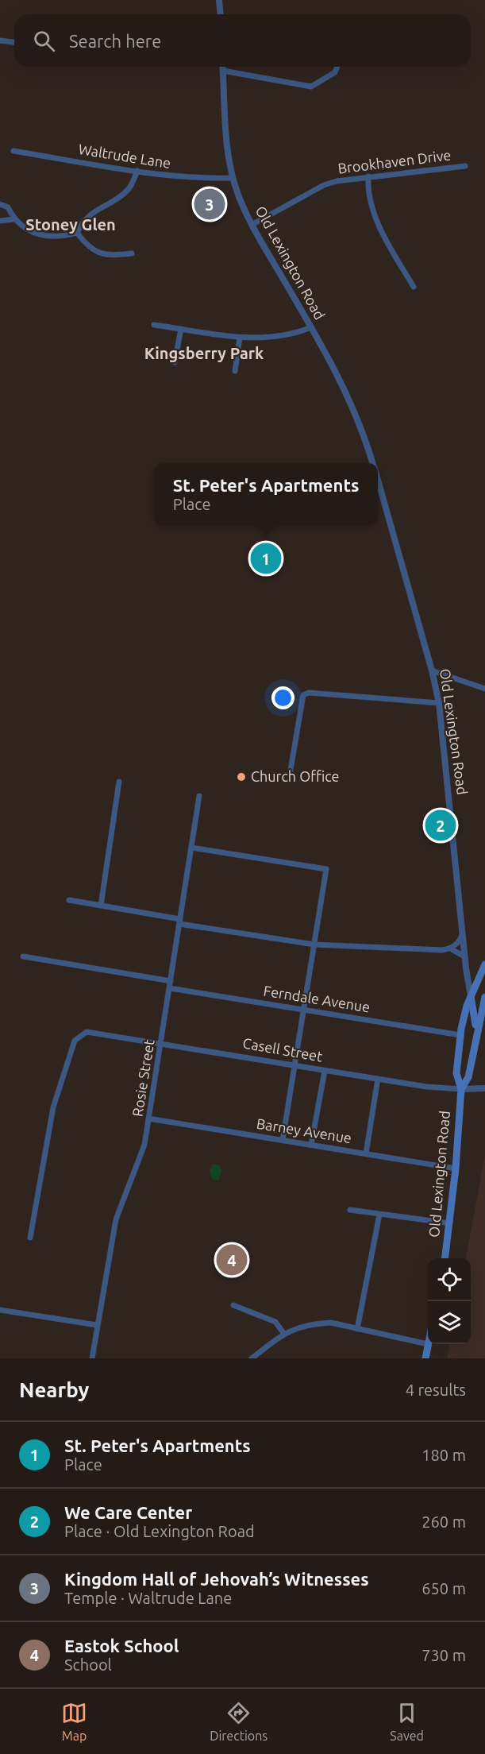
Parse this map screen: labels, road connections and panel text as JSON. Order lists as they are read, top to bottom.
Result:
{
  "streets": {
    "main road": ["Old Lexington Road"],
    "street": [
      "Waltrude Lane",
      "Brookhaven Drive",
      "Ferndale Avenue",
      "Casell Street",
      "Rosie Street",
      "Barney Avenue"
    ]
  },
  "crossings": [
    ["Waltrude Lane", "Old Lexington Road"],
    ["Brookhaven Drive", "Old Lexington Road"],
    ["Old Lexington Road", "Ferndale Avenue"],
    ["Old Lexington Road", "Casell Street"],
    ["Old Lexington Road", "Barney Avenue"],
    ["Ferndale Avenue", "Rosie Street"],
    ["Casell Street", "Rosie Street"],
    ["Rosie Street", "Barney Avenue"]
  ],
  "districts": ["Stoney Glen", "Kingsberry Park"],
  "places": ["Church Office"],
  "page": {
    "search": "Search here",
    "pins": [
      "3",
      "1",
      "2",
      "4"
    ],
    "popup": ["St. Peter's Apartments", "Place"],
    "heading": ["Nearby", "4 results"],
    "list": [
      {
        "mark": "1",
        "name": "St. Peter's Apartments",
        "note": "Place",
        "value": "180 m"
      },
      {
        "mark": "2",
        "name": "We Care Center",
        "note": "Place · Old Lexington Road",
        "value": "260 m"
      },
      {
        "mark": "3",
        "name": "Kingdom Hall of Jehovah’s Witnesses",
        "note": "Temple · Waltrude Lane",
        "value": "650 m"
      },
      {
        "mark": "4",
        "name": "Eastok School",
        "note": "School",
        "value": "730 m"
      }
    ],
    "nav": ["Map", "Directions", "Saved"]
  }
}
